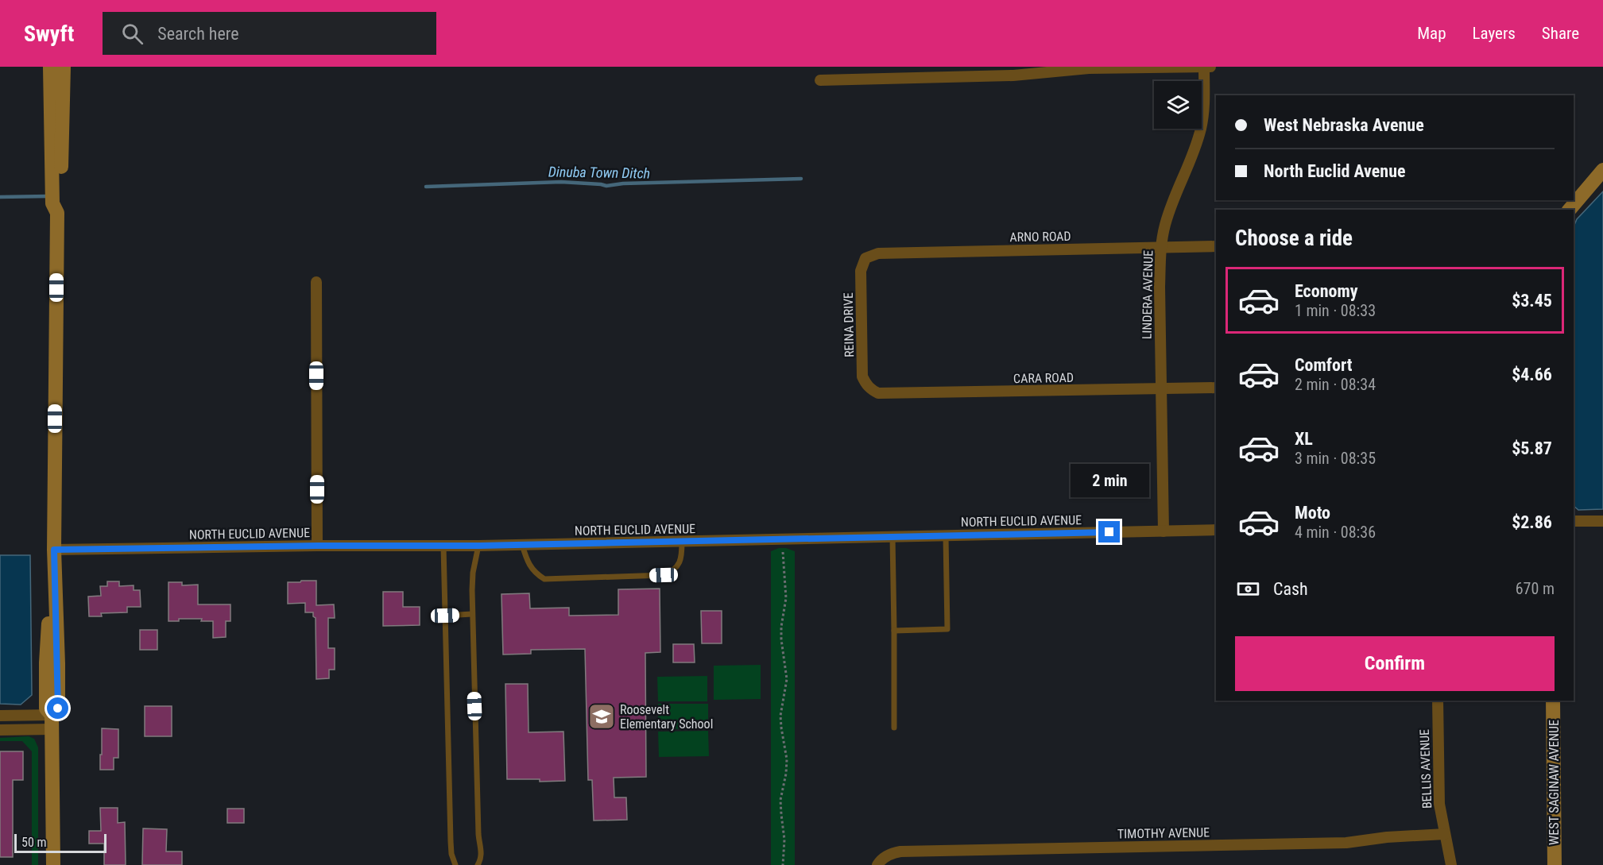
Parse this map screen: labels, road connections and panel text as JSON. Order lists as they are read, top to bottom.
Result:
{
  "streets": {
    "street": [
      "ARNO ROAD",
      "LINDERA AVENUE",
      "REINA DRIVE",
      "CARA ROAD",
      "NORTH EUCLID AVENUE",
      "BELLIS AVENUE",
      "WEST SAGINAW AVENUE",
      "TIMOTHY AVENUE"
    ]
  },
  "crossings": [
    ["ARNO ROAD", "LINDERA AVENUE"],
    ["ARNO ROAD", "REINA DRIVE"],
    ["LINDERA AVENUE", "CARA ROAD"],
    ["LINDERA AVENUE", "NORTH EUCLID AVENUE"],
    ["REINA DRIVE", "CARA ROAD"],
    ["BELLIS AVENUE", "TIMOTHY AVENUE"]
  ],
  "water": ["Dinuba Town Ditch"],
  "places": {
    "school or university": ["Roosevelt Elementary School"]
  },
  "scale_bar": "50 m",
  "page": {
    "header": "Swyft",
    "search": "Search here",
    "nav": ["Map", "Layers", "Share"],
    "banner": ["West Nebraska Avenue", "North Euclid Avenue"],
    "heading": "Choose a ride",
    "list": [
      {
        "name": "Economy",
        "note": "1 min · 08:33",
        "value": "$3.45"
      },
      {
        "name": "Comfort",
        "note": "2 min · 08:34",
        "value": "$4.66"
      },
      {
        "name": "XL",
        "note": "3 min · 08:35",
        "value": "$5.87"
      },
      {
        "name": "Moto",
        "note": "4 min · 08:36",
        "value": "$2.86"
      }
    ],
    "bubble": "2 min",
    "pay": ["Cash", "670 m"],
    "buttons": "Confirm",
    "scale": "50 m"
  }
}
